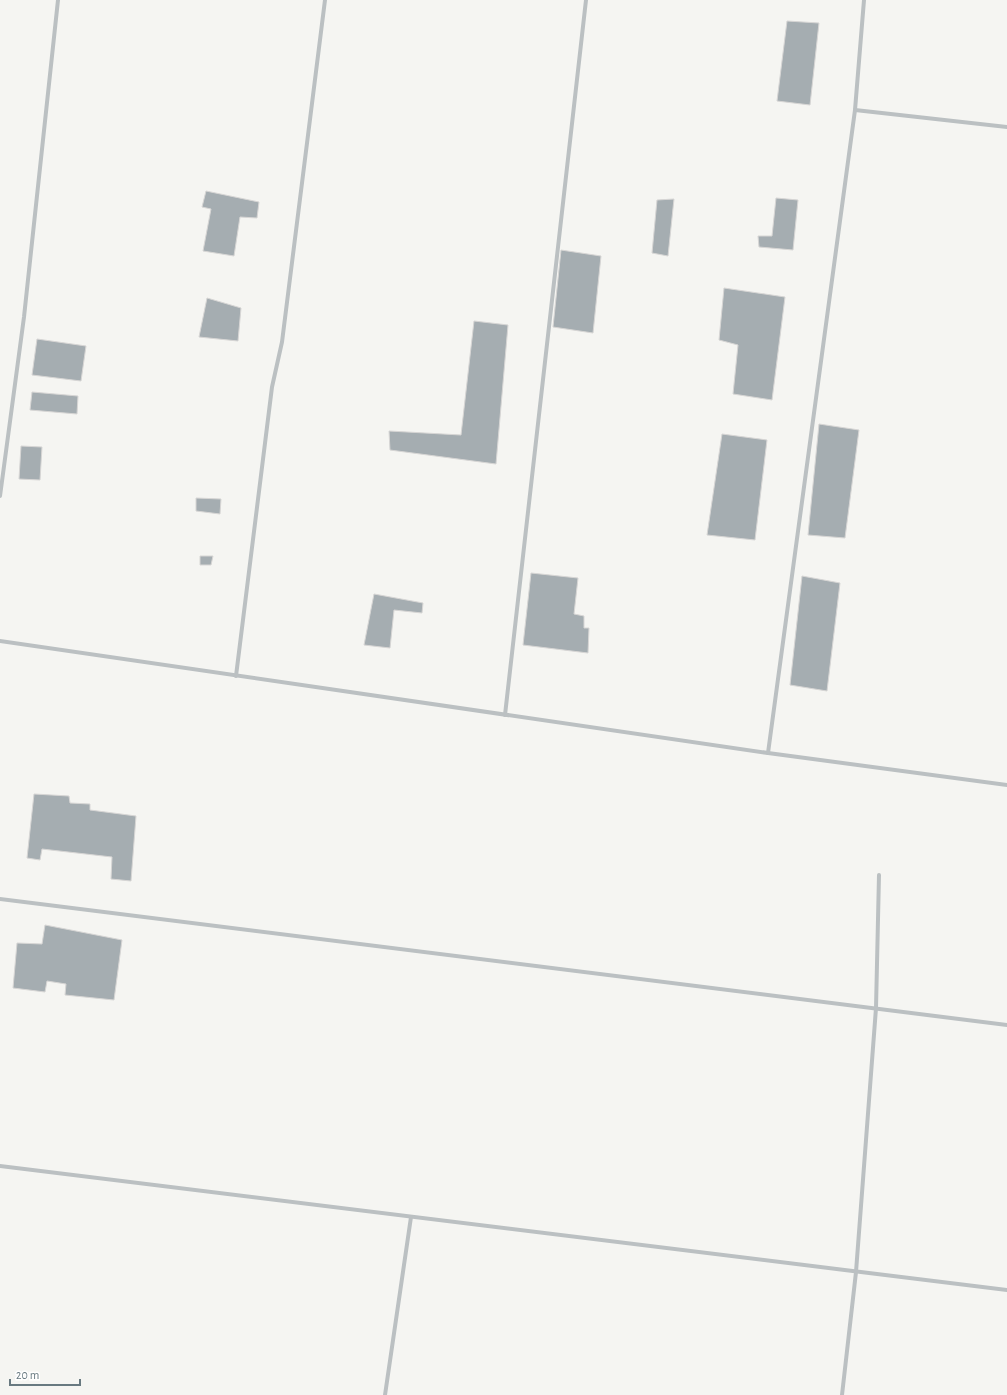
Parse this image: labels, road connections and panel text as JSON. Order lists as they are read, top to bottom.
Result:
{
  "scale_bar": "20 m"
}
